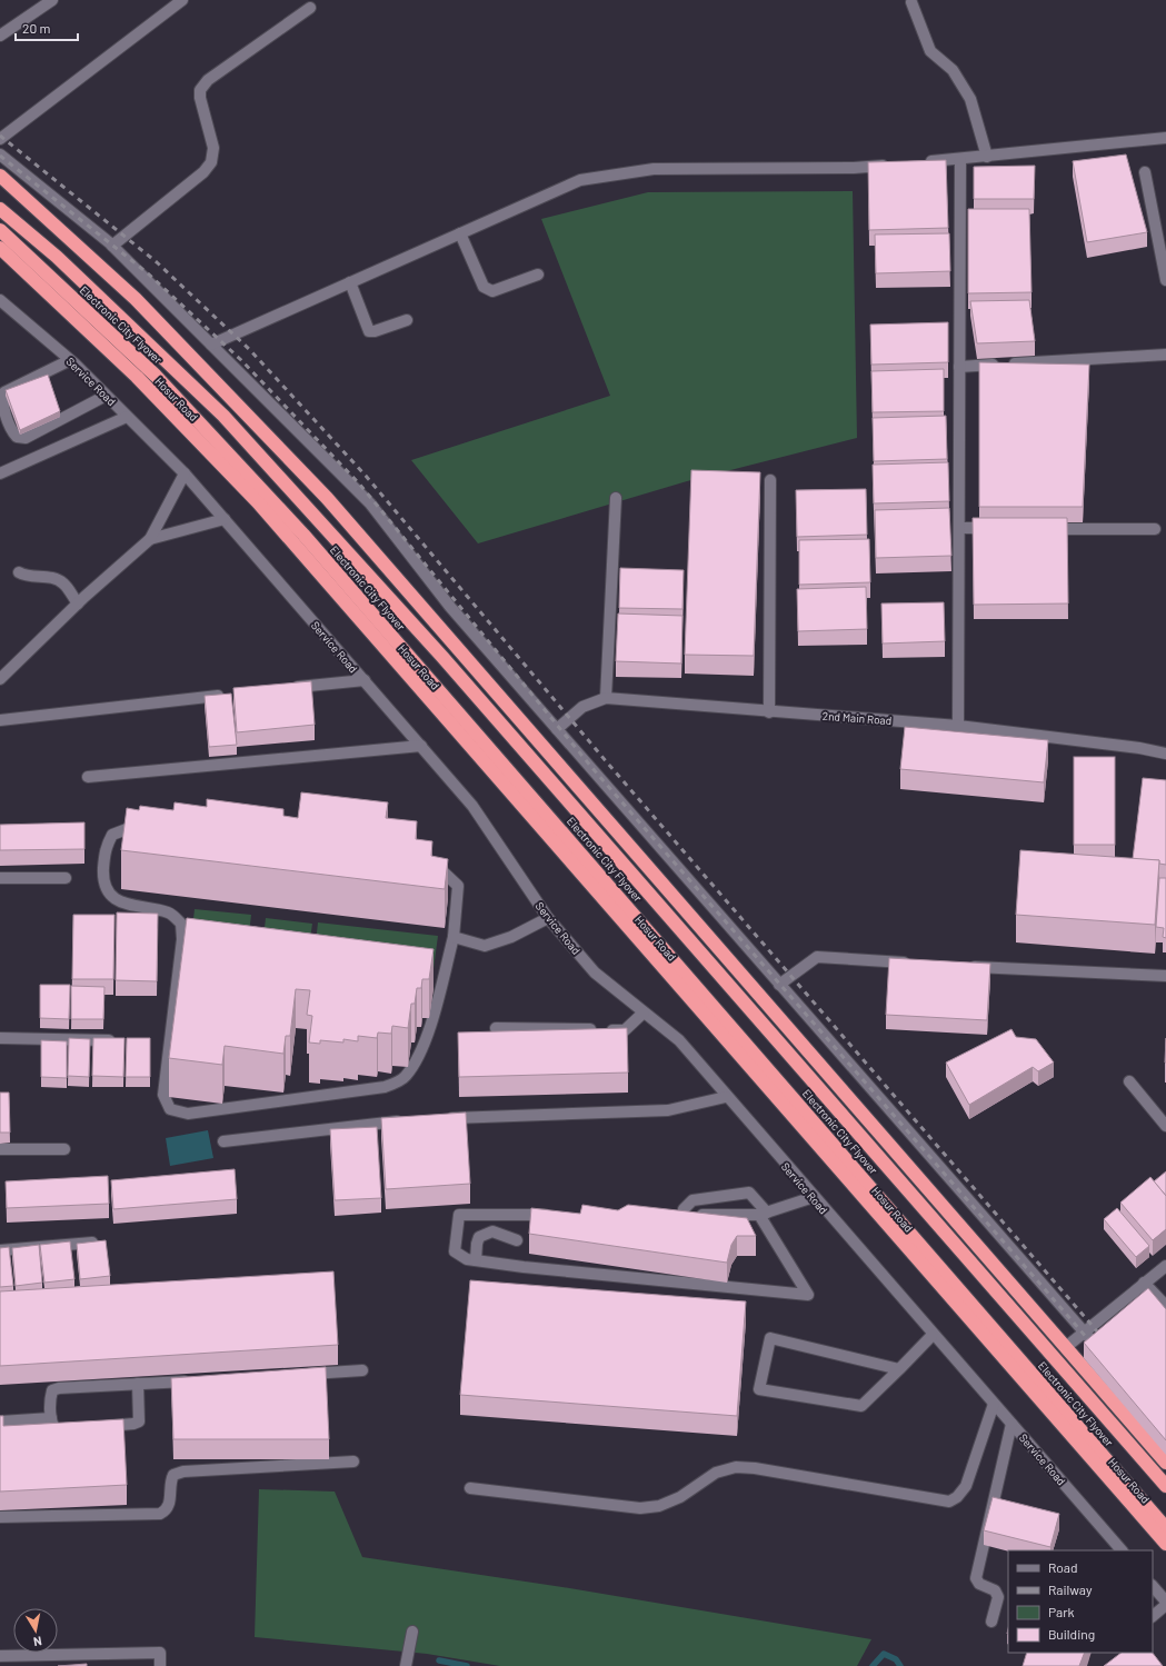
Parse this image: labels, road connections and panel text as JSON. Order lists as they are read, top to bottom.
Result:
{
  "streets": {
    "highway": ["Electronic City Flyover", "Hosur Road"],
    "street": ["Service Road", "2nd Main Road"]
  },
  "legend": [
    "Road",
    "Railway",
    "Park",
    "Building"
  ],
  "scale_bar": "20 m",
  "north": "bottom"
}
